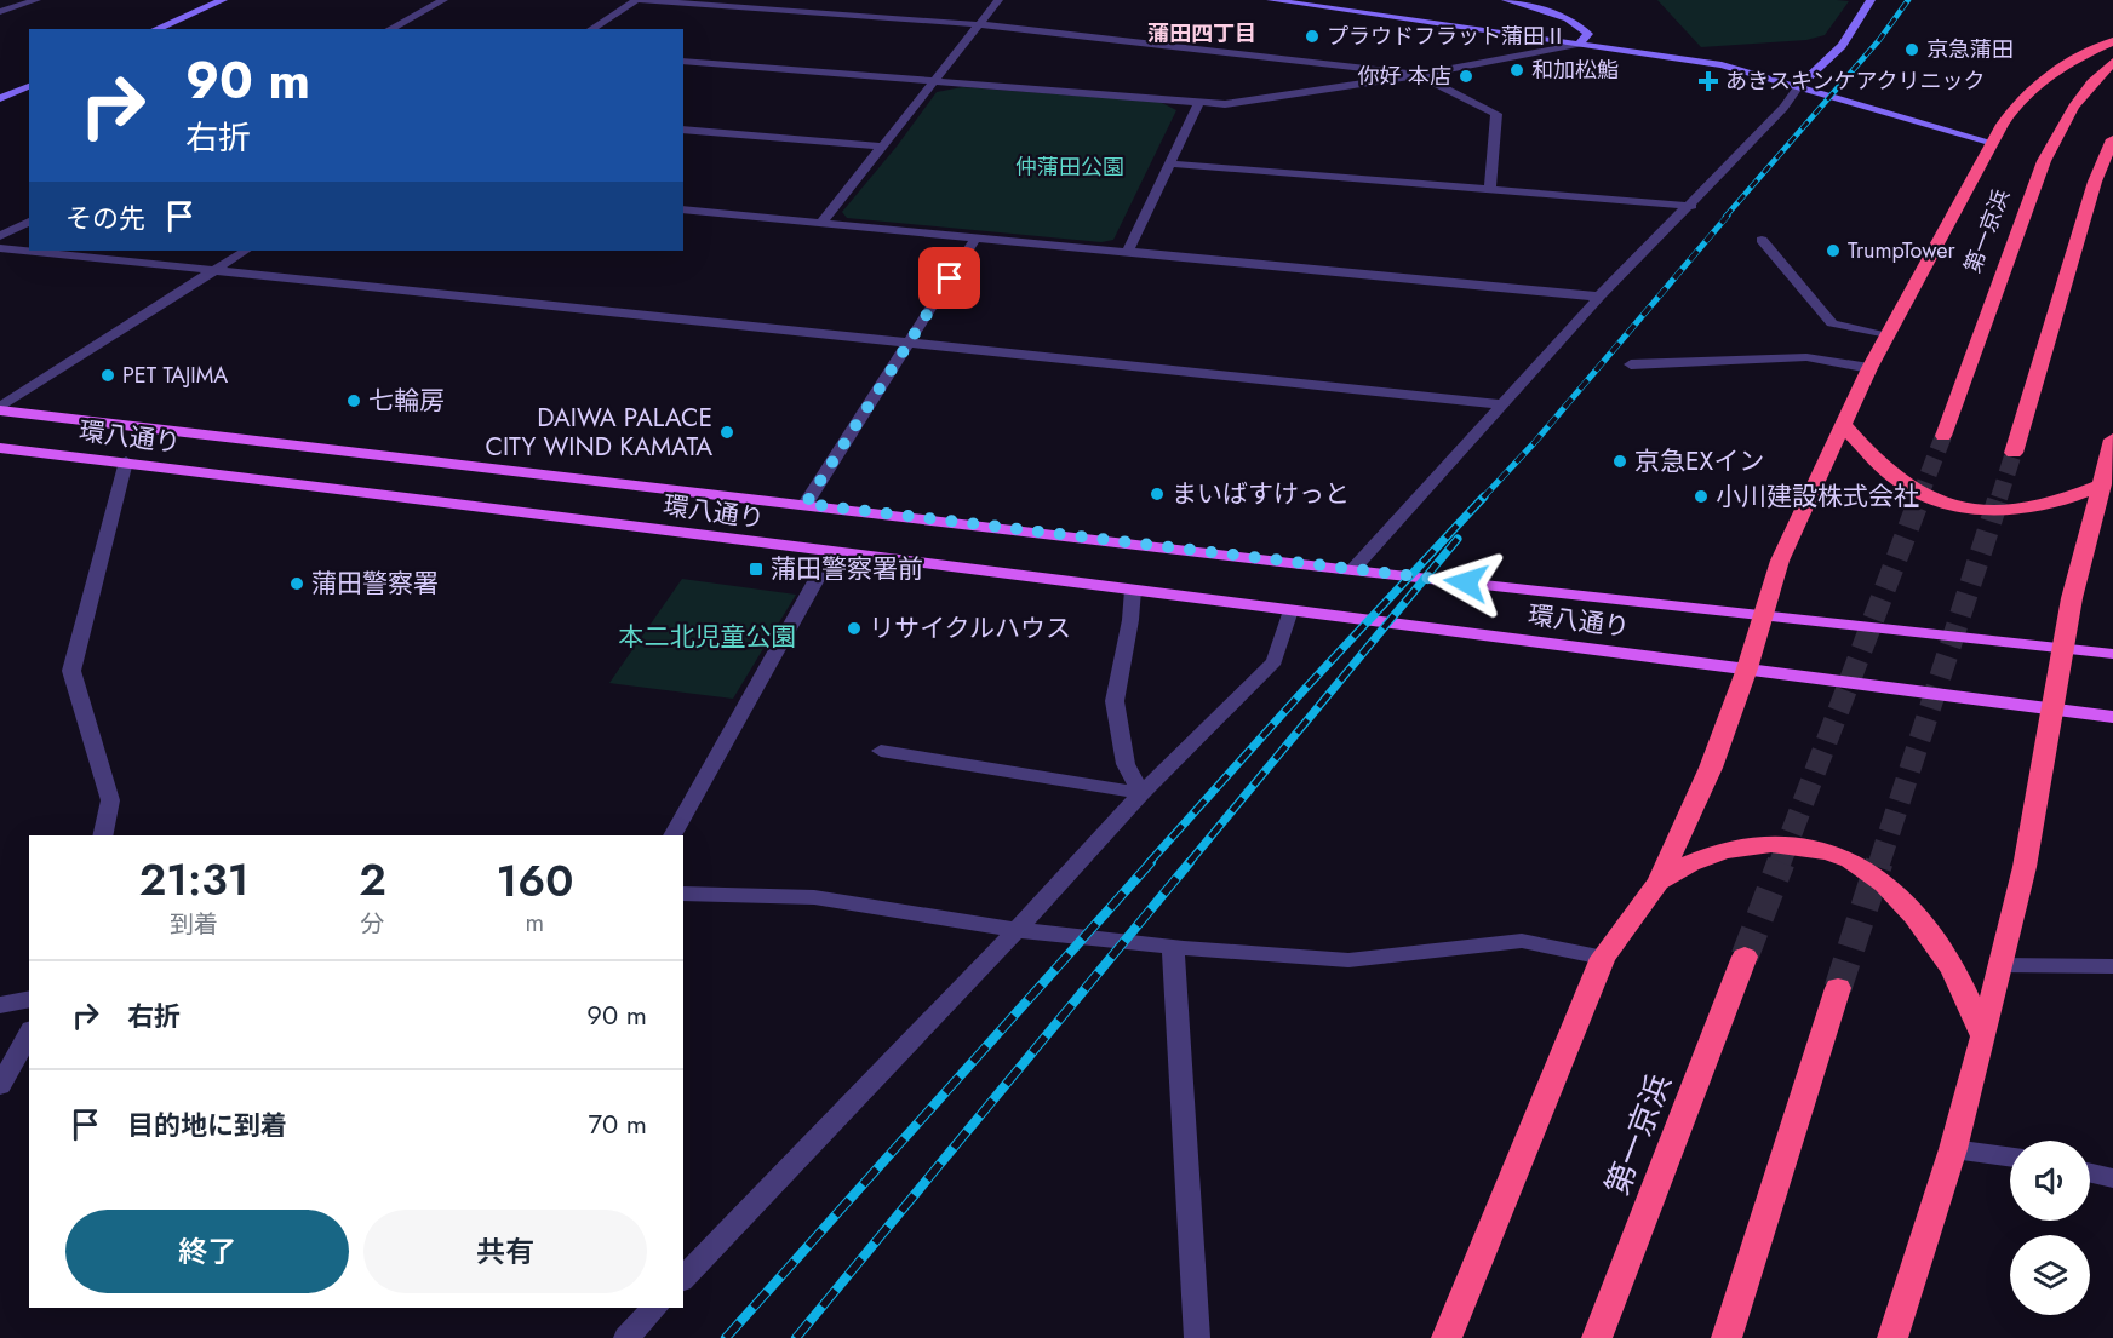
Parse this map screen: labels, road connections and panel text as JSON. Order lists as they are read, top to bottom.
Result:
{
  "streets": {
    "highway": ["第一京浜"],
    "main road": ["環八通り"]
  },
  "districts": ["蒲田四丁目"],
  "parks": ["仲蒲田公園", "本二北児童公園"],
  "places": {
    "other": [
      "プラウドフラット蒲田Ⅱ",
      "京急蒲田",
      "和加松鮨",
      "你好 本店",
      "TrumpTower",
      "PET TAJIMA",
      "七輪房",
      "DAIWA PALACE CITY WIND KAMATA",
      "京急EXイン",
      "まいばすけっと",
      "小川建設株式会社",
      "蒲田警察署",
      "リサイクルハウス"
    ],
    "health": ["あきスキンケアクリニック"],
    "transit": ["蒲田警察署前"]
  },
  "page": {
    "turn": ["90 m", "右折"],
    "then": "その先",
    "eta": [
      "21:31",
      "到着",
      "2",
      "分",
      "160",
      "m"
    ],
    "list": [
      {
        "name": "右折",
        "value": "90 m"
      },
      {
        "name": "目的地に到着",
        "value": "70 m"
      }
    ],
    "buttons": ["終了", "共有"]
  }
}
